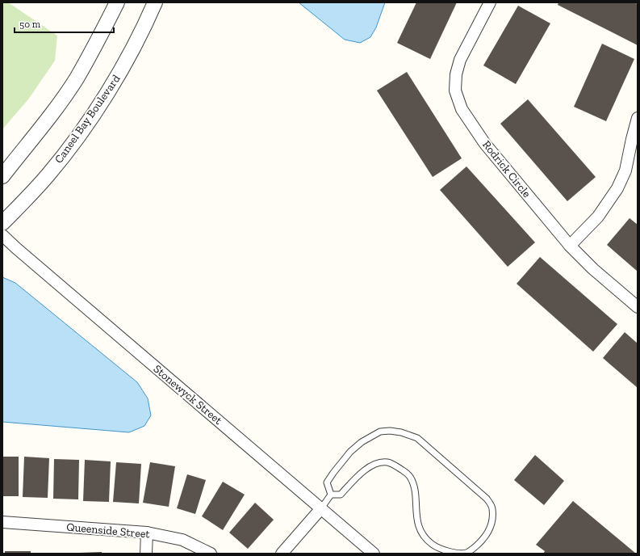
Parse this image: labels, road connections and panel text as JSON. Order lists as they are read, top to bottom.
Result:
{
  "streets": {
    "street": [
      "Caneel Bay Boulevard",
      "Rodrick Circle",
      "Stonewyck Street",
      "Queenside Street"
    ]
  },
  "scale_bar": "50 m"
}
